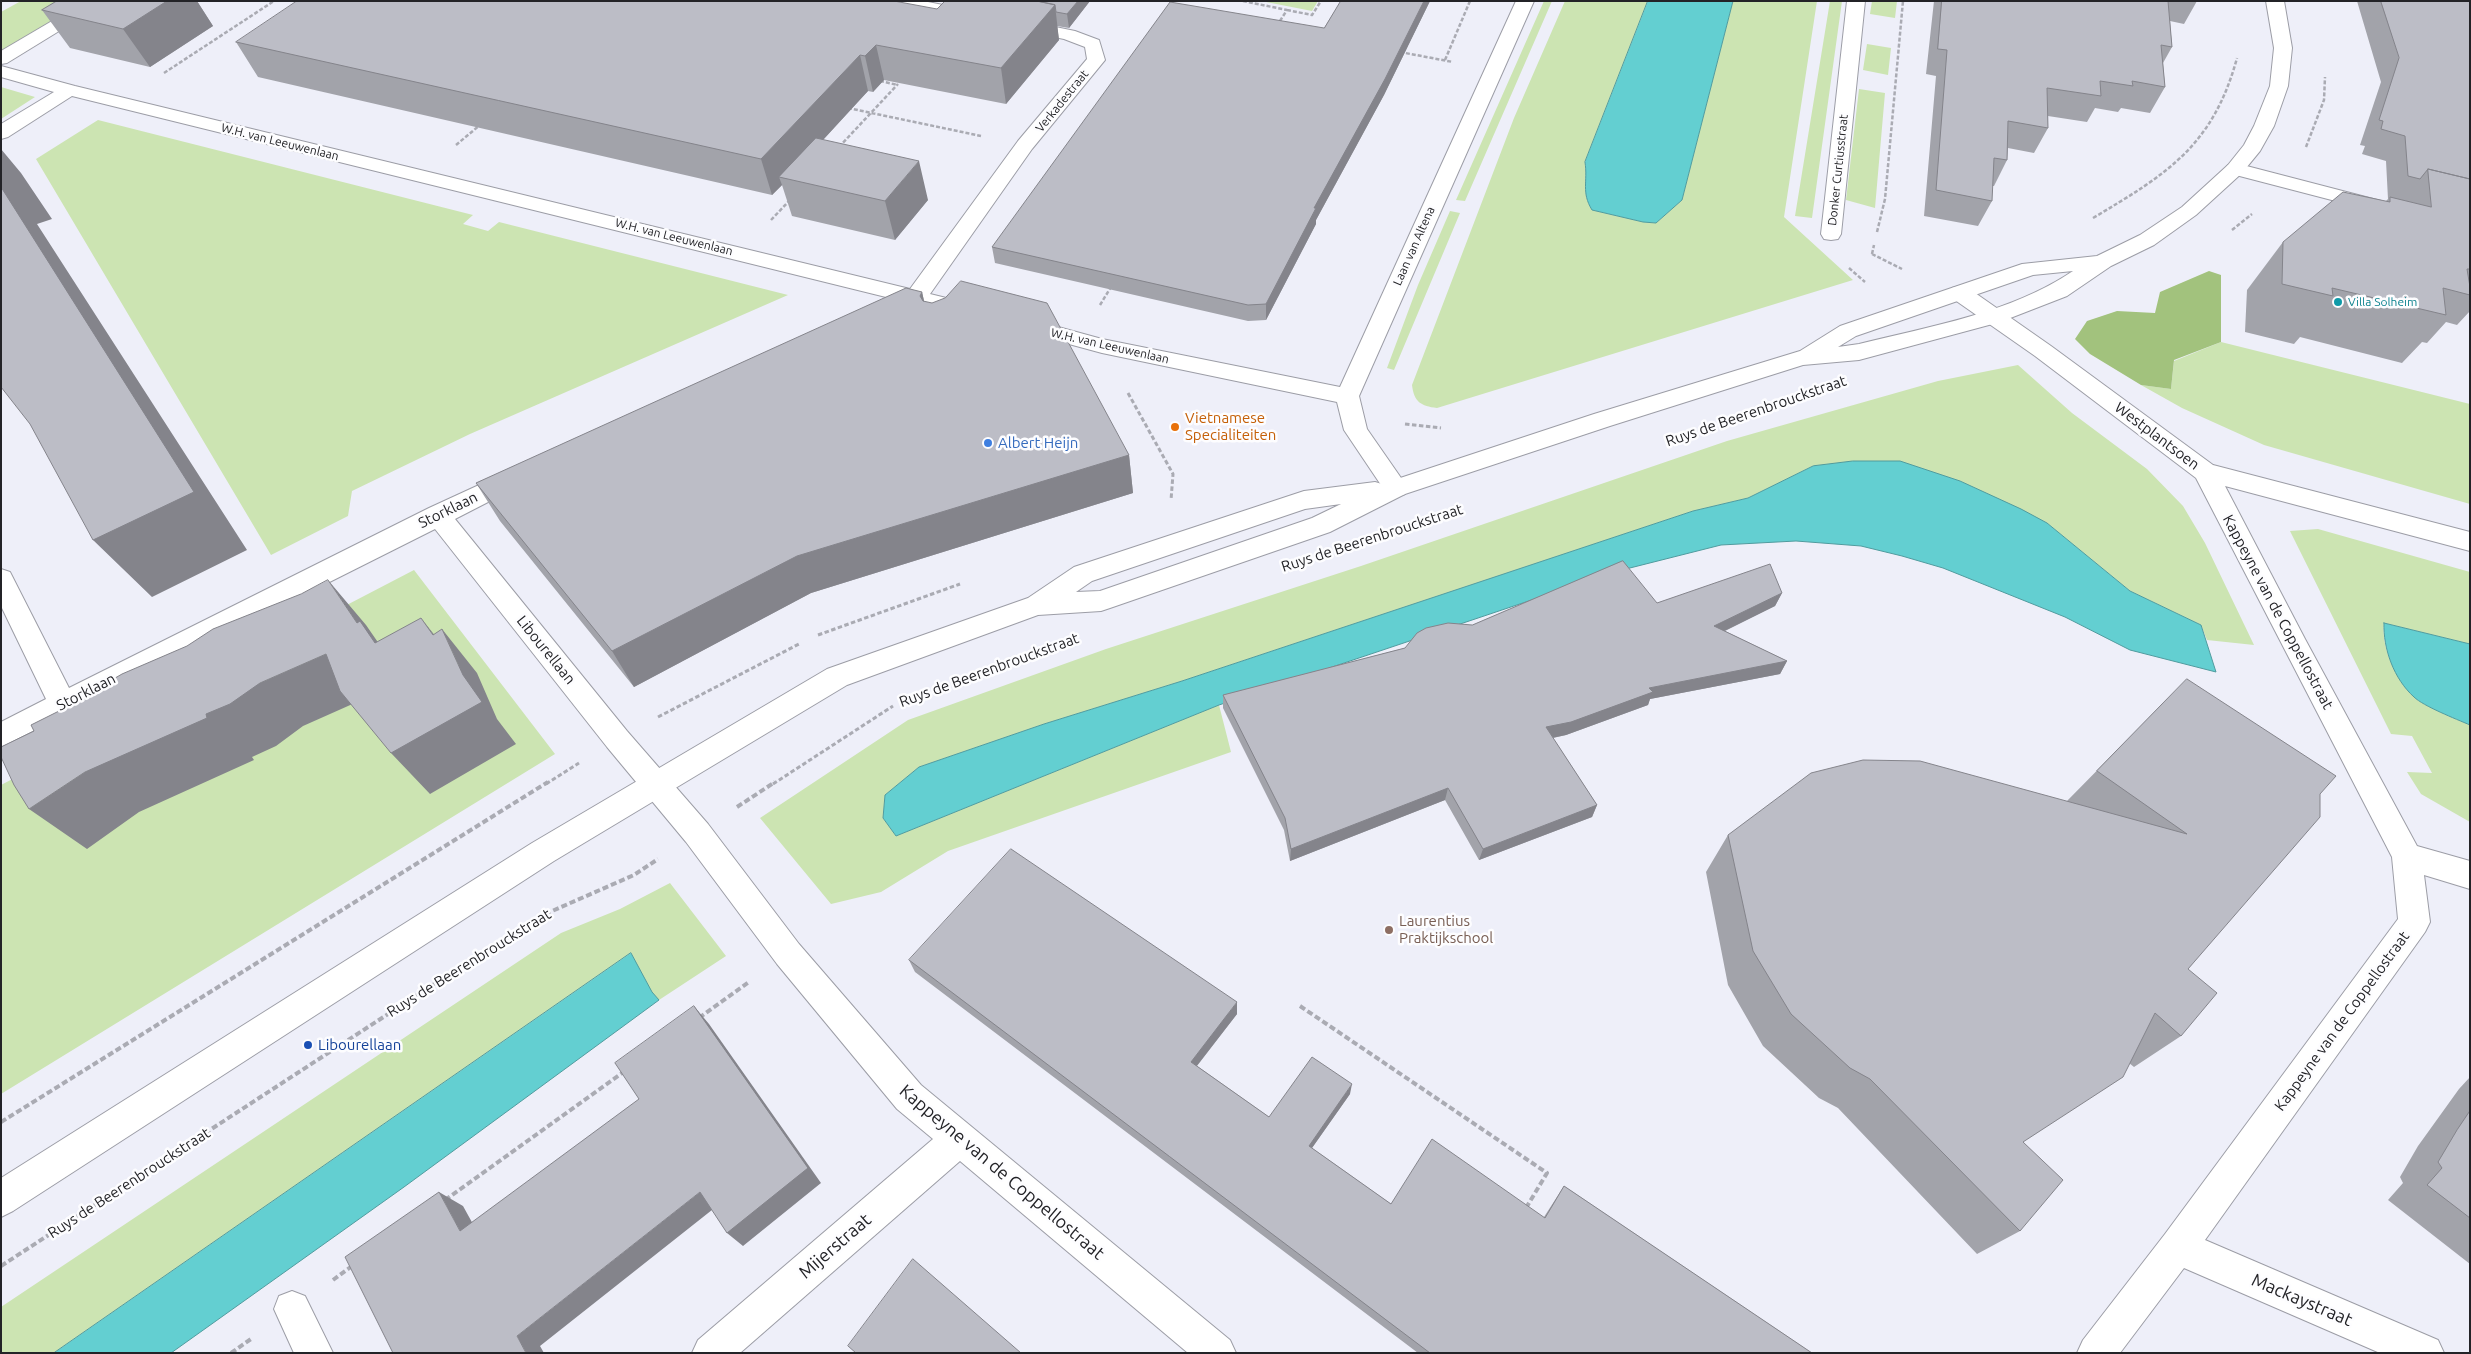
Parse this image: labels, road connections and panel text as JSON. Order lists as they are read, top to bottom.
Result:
{
  "streets": {
    "street": [
      "Verkadestraat",
      "W.H. van Leeuwenlaan",
      "Donker Curtiusstraat",
      "Laan van Altena",
      "Ruys de Beerenbrouckstraat",
      "Westplantsoen",
      "Storklaan",
      "Kappeyne van de Coppellostraat",
      "Libourellaan",
      "Mijerstraat",
      "Mackaystraat"
    ]
  },
  "crossings": [
    ["Verkadestraat", "W.H. van Leeuwenlaan"],
    ["W.H. van Leeuwenlaan", "Laan van Altena"],
    ["Ruys de Beerenbrouckstraat", "Westplantsoen"],
    ["Ruys de Beerenbrouckstraat", "Kappeyne van de Coppellostraat"],
    ["Ruys de Beerenbrouckstraat", "Libourellaan"],
    ["Westplantsoen", "Kappeyne van de Coppellostraat"],
    ["Storklaan", "Libourellaan"],
    ["Kappeyne van de Coppellostraat", "Libourellaan"],
    ["Kappeyne van de Coppellostraat", "Mijerstraat"],
    ["Kappeyne van de Coppellostraat", "Mackaystraat"]
  ],
  "places": [
    "Villa Solheim",
    "Vietnamese Specialiteiten",
    "Albert Heijn",
    "Laurentius Praktijkschool",
    "Libourellaan"
  ]
}
